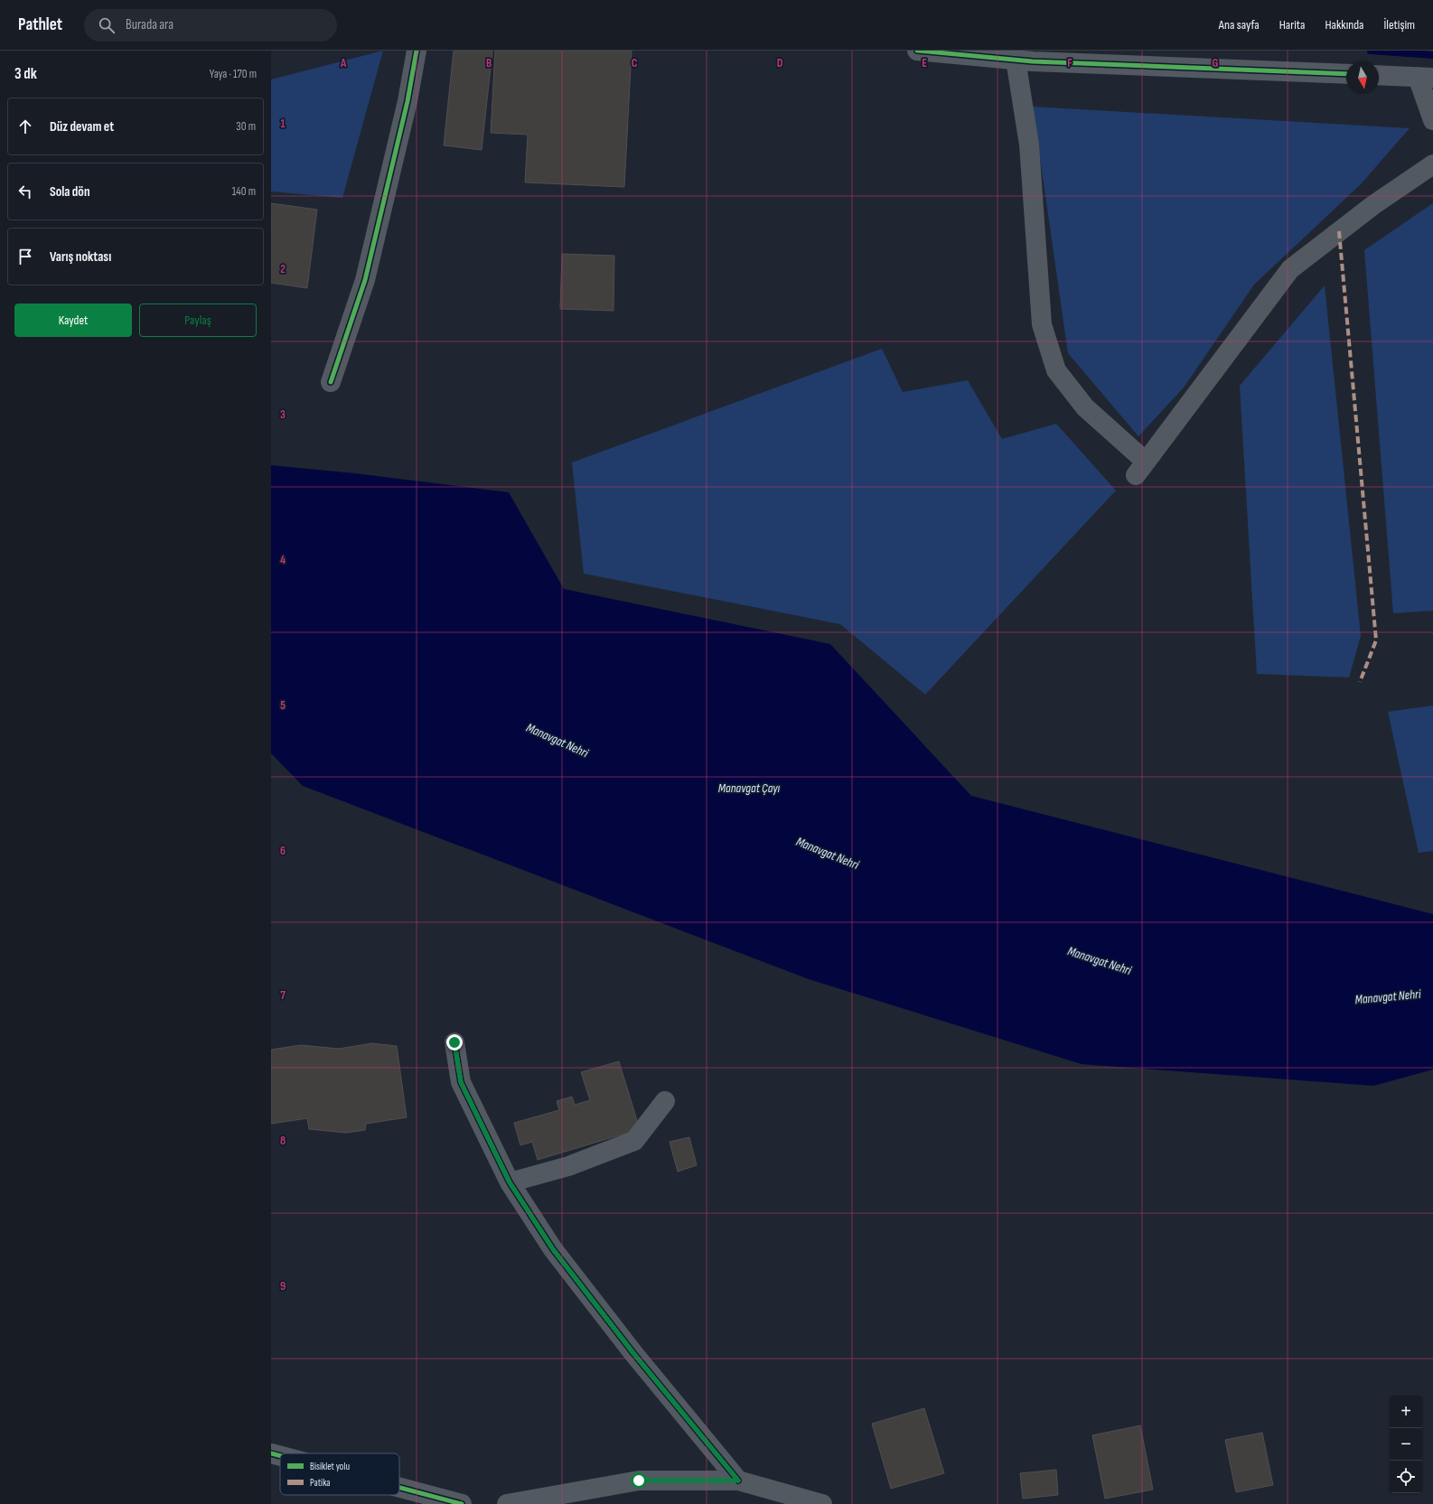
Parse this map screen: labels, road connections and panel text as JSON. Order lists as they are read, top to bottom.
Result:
{
  "water": ["Manavgat Nehri", "Manavgat Çayı"],
  "legend": ["Bisiklet yolu", "Patika"],
  "north": "bottom",
  "page": {
    "header": "Pathlet",
    "search": "Burada ara",
    "nav": [
      "Ana sayfa",
      "Harita",
      "Hakkında",
      "İletişim"
    ],
    "heading": ["3 dk", "Yaya · 170 m"],
    "list": [
      ["Düz devam et", "30 m"],
      ["Sola dön", "140 m"],
      "Varış noktası"
    ],
    "buttons": ["Kaydet", "Paylaş"],
    "map_buttons": ["+", "−"]
  },
  "grid": {
    "columns": [
      "A",
      "B",
      "C",
      "D",
      "E",
      "F",
      "G"
    ],
    "rows": [
      "1",
      "2",
      "3",
      "4",
      "5",
      "6",
      "7",
      "8",
      "9"
    ]
  }
}
